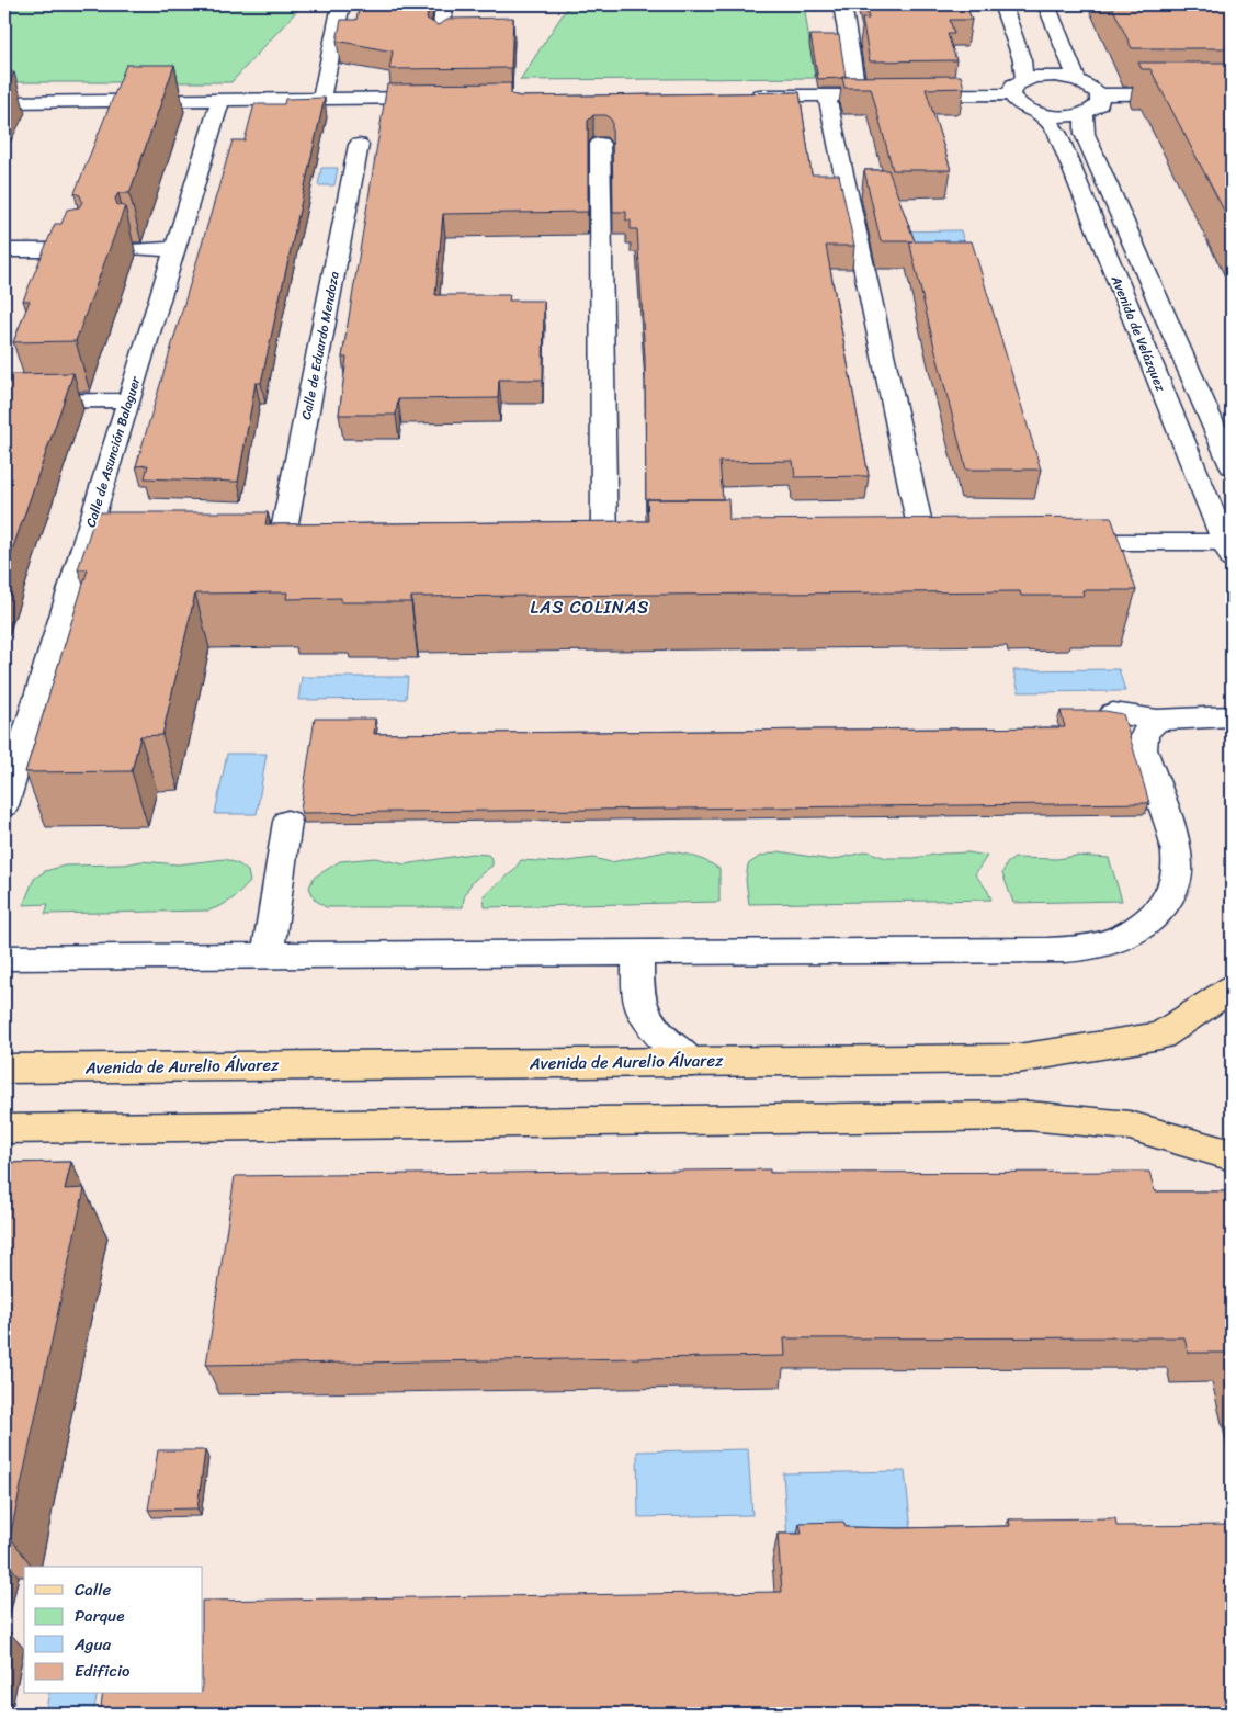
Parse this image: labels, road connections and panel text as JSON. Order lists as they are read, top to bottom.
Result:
{
  "streets": {
    "main road": ["Avenida de Aurelio Álvarez"],
    "street": ["Avenida de Velázquez", "Calle de Eduardo Mendoza", "Calle de Asunción Balaguer"]
  },
  "districts": ["LAS COLINAS"],
  "legend": [
    "Calle",
    "Parque",
    "Agua",
    "Edificio"
  ]
}
